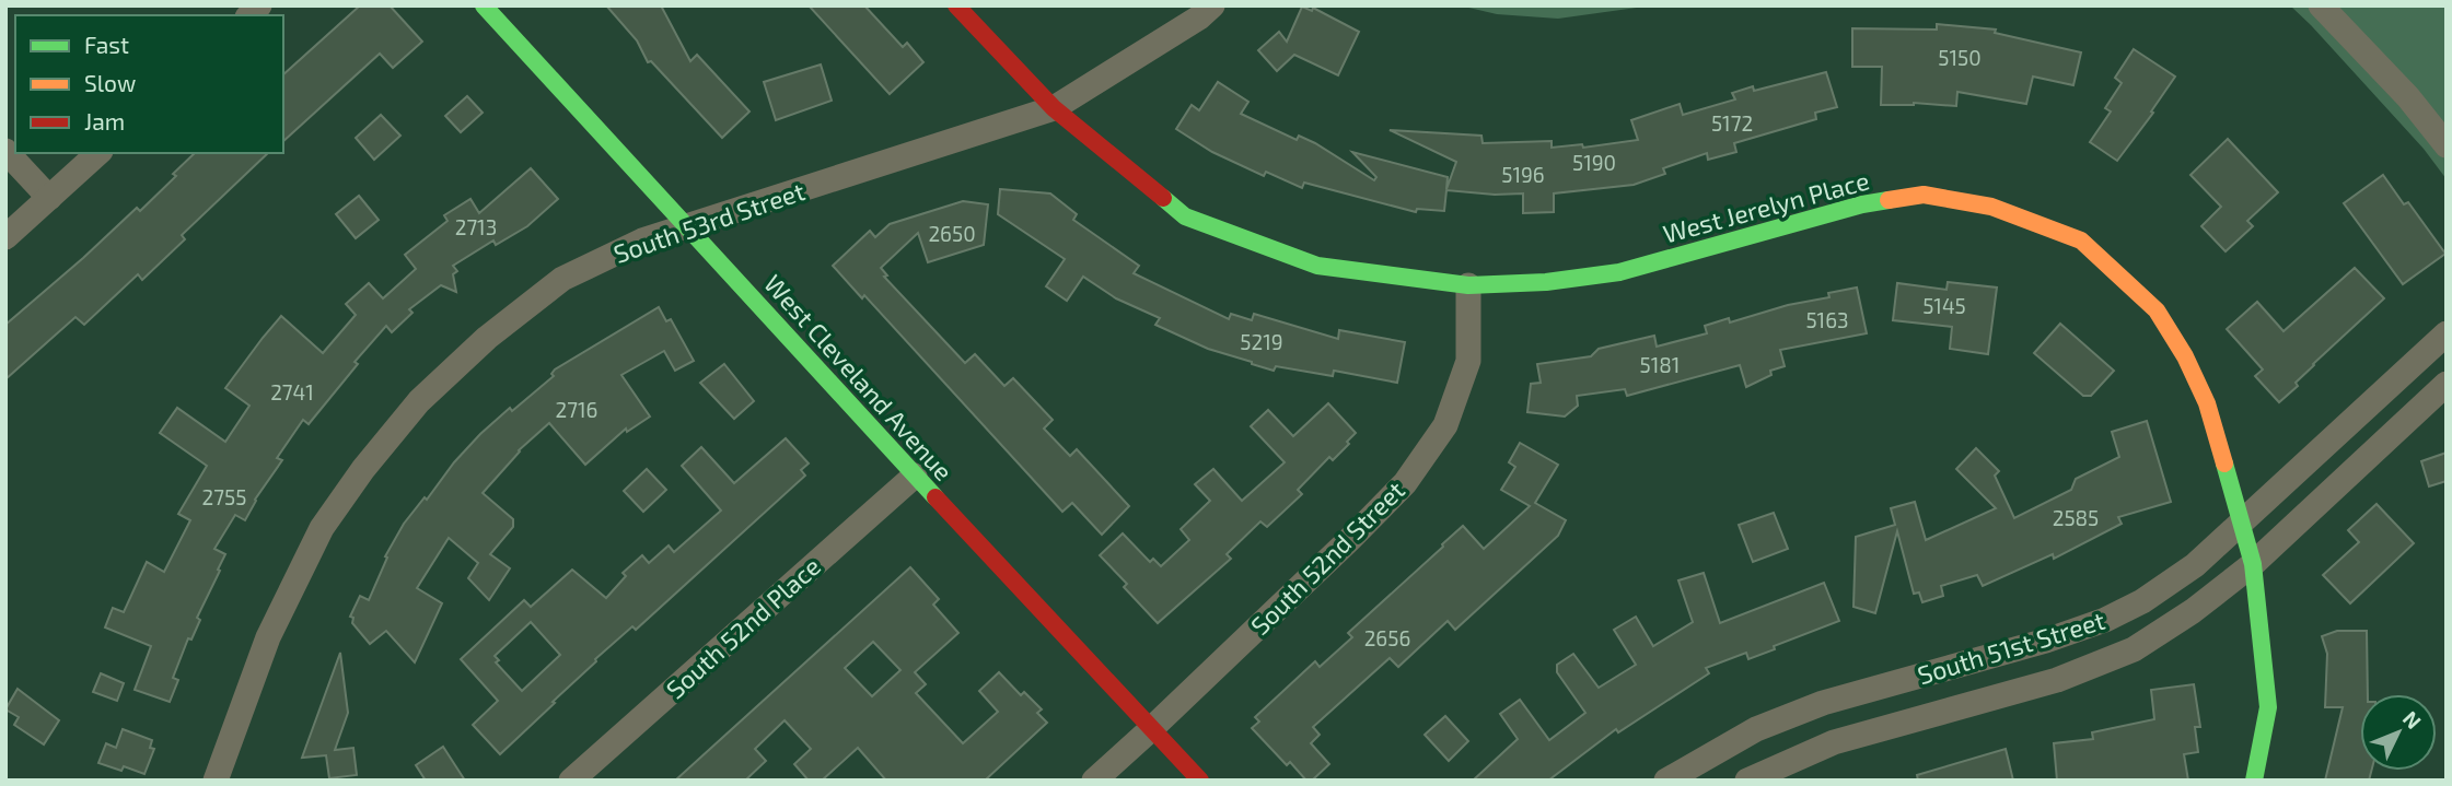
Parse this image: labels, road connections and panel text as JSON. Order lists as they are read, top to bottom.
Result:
{
  "streets": {
    "street": [
      "West Jerelyn Place",
      "South 53rd Street",
      "West Cleveland Avenue",
      "South 52nd Street",
      "South 52nd Place",
      "South 51st Street"
    ]
  },
  "crossings": [
    ["West Jerelyn Place", "South 53rd Street"],
    ["West Jerelyn Place", "South 52nd Street"],
    ["West Jerelyn Place", "South 51st Street"],
    ["South 53rd Street", "West Cleveland Avenue"],
    ["West Cleveland Avenue", "South 52nd Street"],
    ["West Cleveland Avenue", "South 52nd Place"]
  ],
  "house_numbers": [
    "5150",
    "5172",
    "5190",
    "5196",
    "2713",
    "2650",
    "5145",
    "5163",
    "5219",
    "5181",
    "2741",
    "2716",
    "2755",
    "2585",
    "2656"
  ],
  "legend": ["Fast", "Slow", "Jam"],
  "north": "top right"
}
